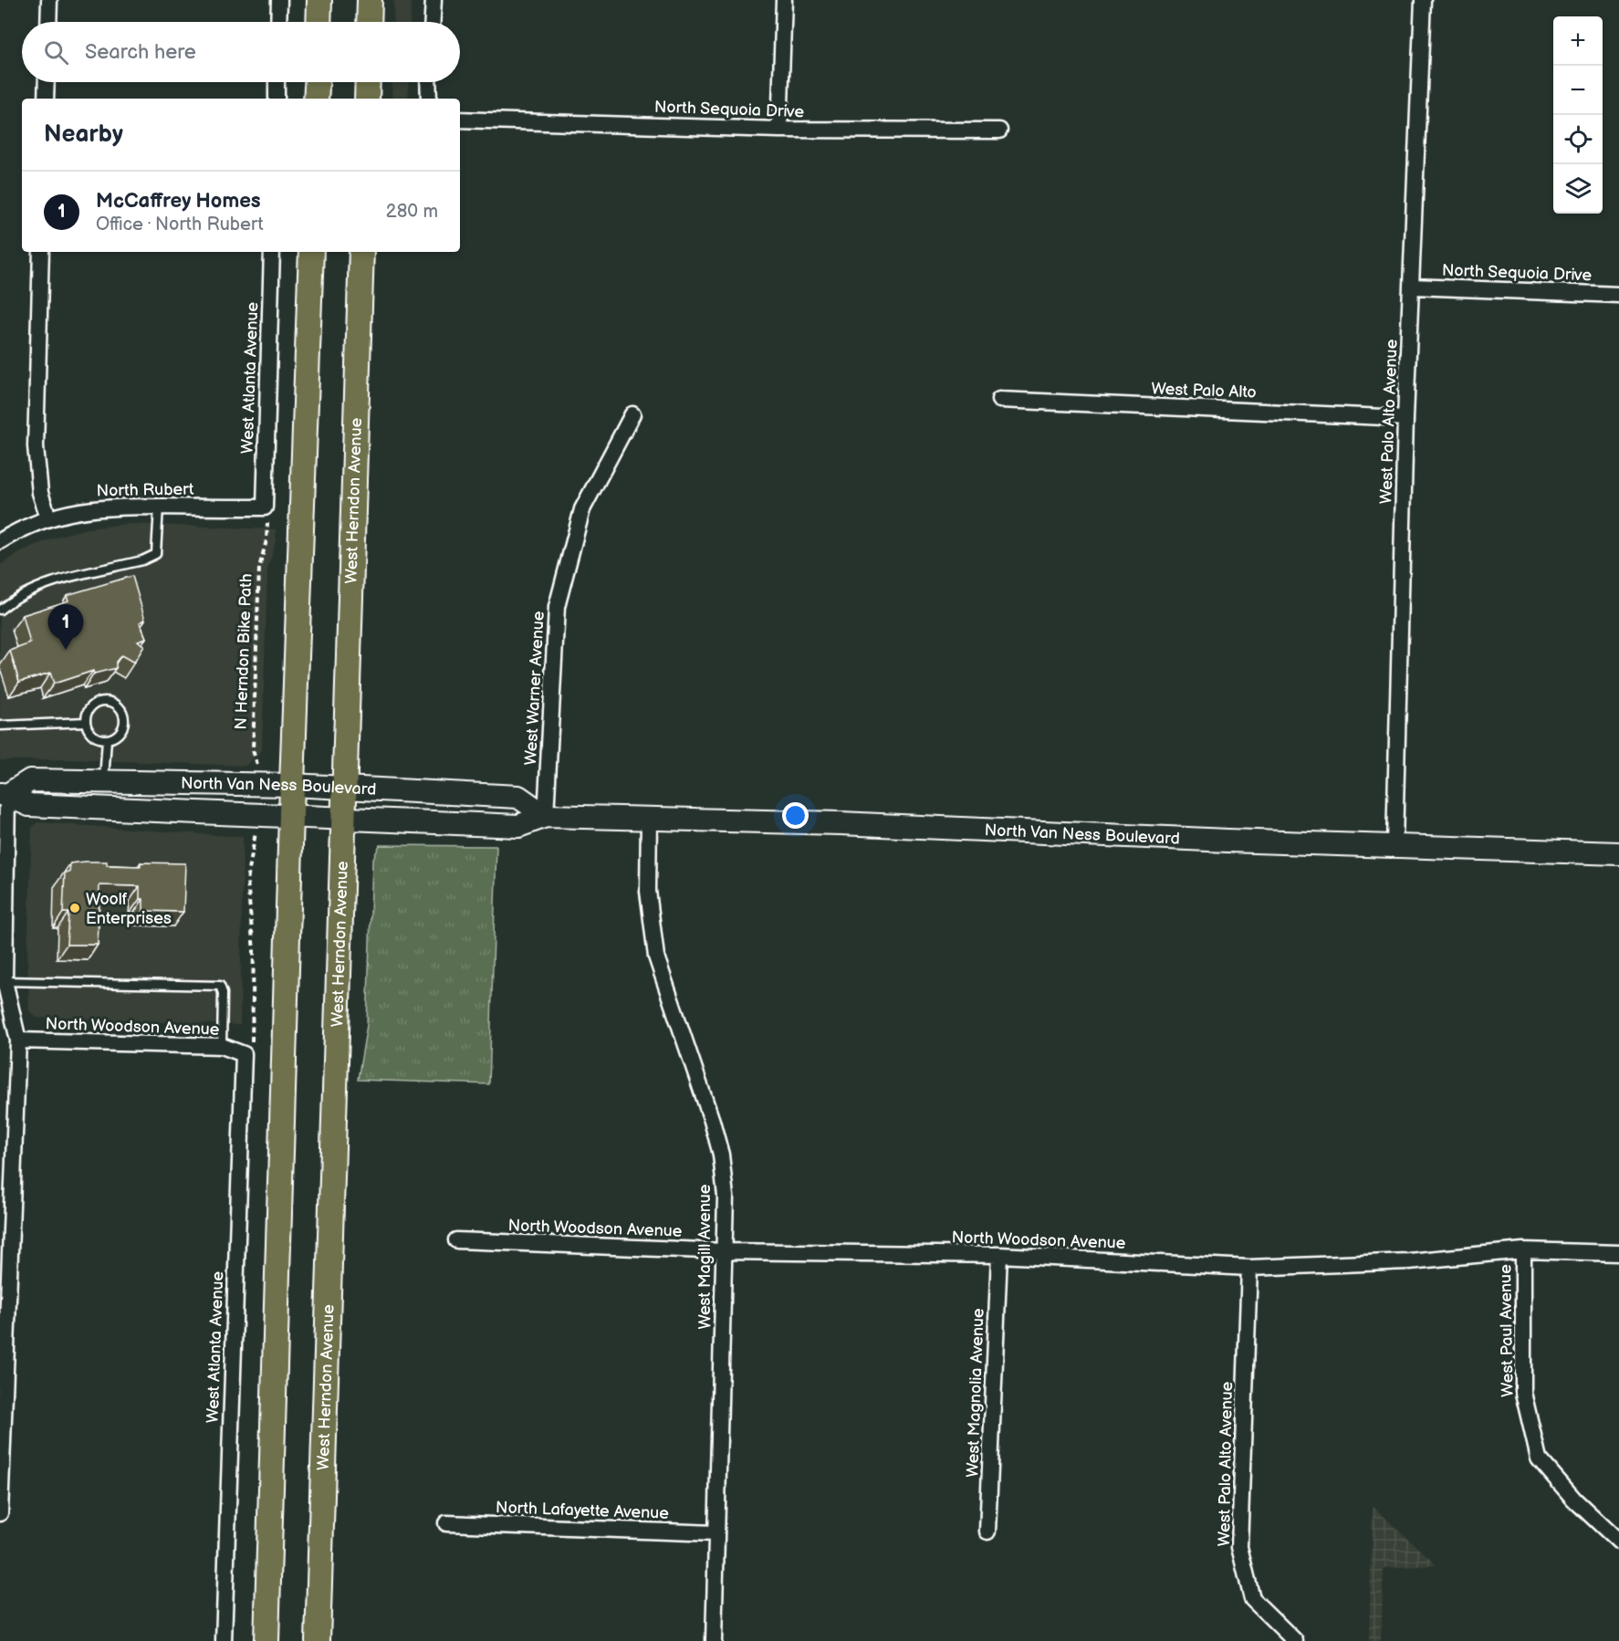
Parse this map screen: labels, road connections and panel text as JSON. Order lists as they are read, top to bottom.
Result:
{
  "streets": {
    "main road": ["West Herndon Avenue"],
    "street": [
      "North Sequoia Drive",
      "West Atlanta Avenue",
      "West Palo Alto",
      "West Palo Alto Avenue",
      "North Rubert",
      "West Warner Avenue",
      "North Van Ness Boulevard",
      "North Woodson Avenue",
      "West Magill Avenue",
      "West Paul Avenue",
      "West Magnolia Avenue",
      "North Lafayette Avenue"
    ],
    "path": ["N Herndon Bike Path"]
  },
  "crossings": [
    ["North Sequoia Drive", "West Palo Alto Avenue"],
    ["West Atlanta Avenue", "North Rubert"],
    ["West Atlanta Avenue", "N Herndon Bike Path"],
    ["West Atlanta Avenue", "North Woodson Avenue"],
    ["West Palo Alto", "West Palo Alto Avenue"],
    ["West Palo Alto Avenue", "North Van Ness Boulevard"],
    ["West Palo Alto Avenue", "North Woodson Avenue"],
    ["North Rubert", "N Herndon Bike Path"],
    ["West Herndon Avenue", "North Van Ness Boulevard"],
    ["West Warner Avenue", "North Van Ness Boulevard"],
    ["North Van Ness Boulevard", "West Magill Avenue"],
    ["North Woodson Avenue", "West Magill Avenue"],
    ["North Woodson Avenue", "West Paul Avenue"],
    ["North Woodson Avenue", "West Magnolia Avenue"],
    ["West Magill Avenue", "North Lafayette Avenue"]
  ],
  "places": ["Woolf Enterprises"],
  "page": {
    "map_buttons": ["+", "−"],
    "search": "Search here",
    "heading": "Nearby",
    "list": [
      {
        "mark": "1",
        "name": "McCaffrey Homes",
        "note": "Office · North Rubert",
        "value": "280 m"
      }
    ],
    "pins": "1"
  }
}
